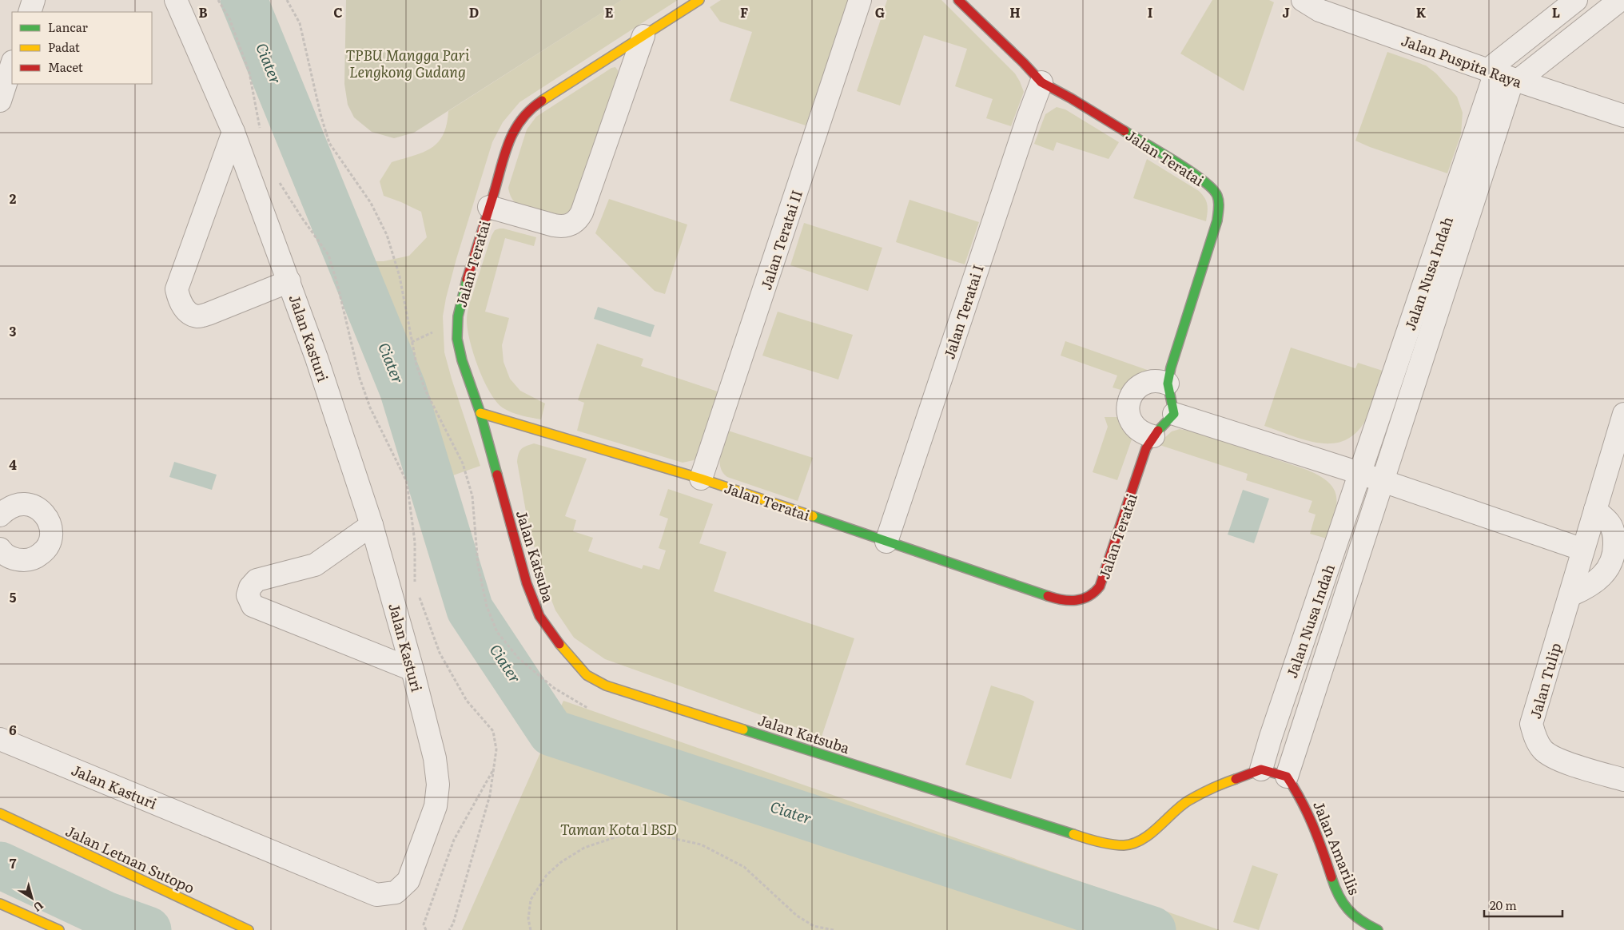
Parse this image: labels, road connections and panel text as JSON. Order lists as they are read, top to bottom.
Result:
{
  "streets": {
    "street": [
      "Jalan Puspita Raya",
      "Jalan Teratai",
      "Jalan Teratai II",
      "Jalan Nusa Indah",
      "Jalan Teratai I",
      "Jalan Kasturi",
      "Jalan Katsuba",
      "Jalan Tulip",
      "Jalan Amarilis",
      "Jalan Letnan Sutopo"
    ]
  },
  "crossings": [
    ["Jalan Puspita Raya", "Jalan Nusa Indah"],
    ["Jalan Teratai", "Jalan Teratai II"],
    ["Jalan Teratai", "Jalan Teratai I"],
    ["Jalan Teratai", "Jalan Katsuba"],
    ["Jalan Nusa Indah", "Jalan Katsuba"],
    ["Jalan Nusa Indah", "Jalan Amarilis"],
    ["Jalan Katsuba", "Jalan Amarilis"]
  ],
  "water": ["Ciater"],
  "parks": ["TPBU Mangga Pari Lengkong Gudang", "Taman Kota 1 BSD"],
  "legend": ["Lancar", "Padat", "Macet"],
  "scale_bar": "20 m",
  "north": "bottom right",
  "grid": {
    "columns": [
      "B",
      "C",
      "D",
      "E",
      "F",
      "G",
      "H",
      "I",
      "J",
      "K",
      "L"
    ],
    "rows": [
      "2",
      "3",
      "4",
      "5",
      "6",
      "7"
    ]
  }
}
